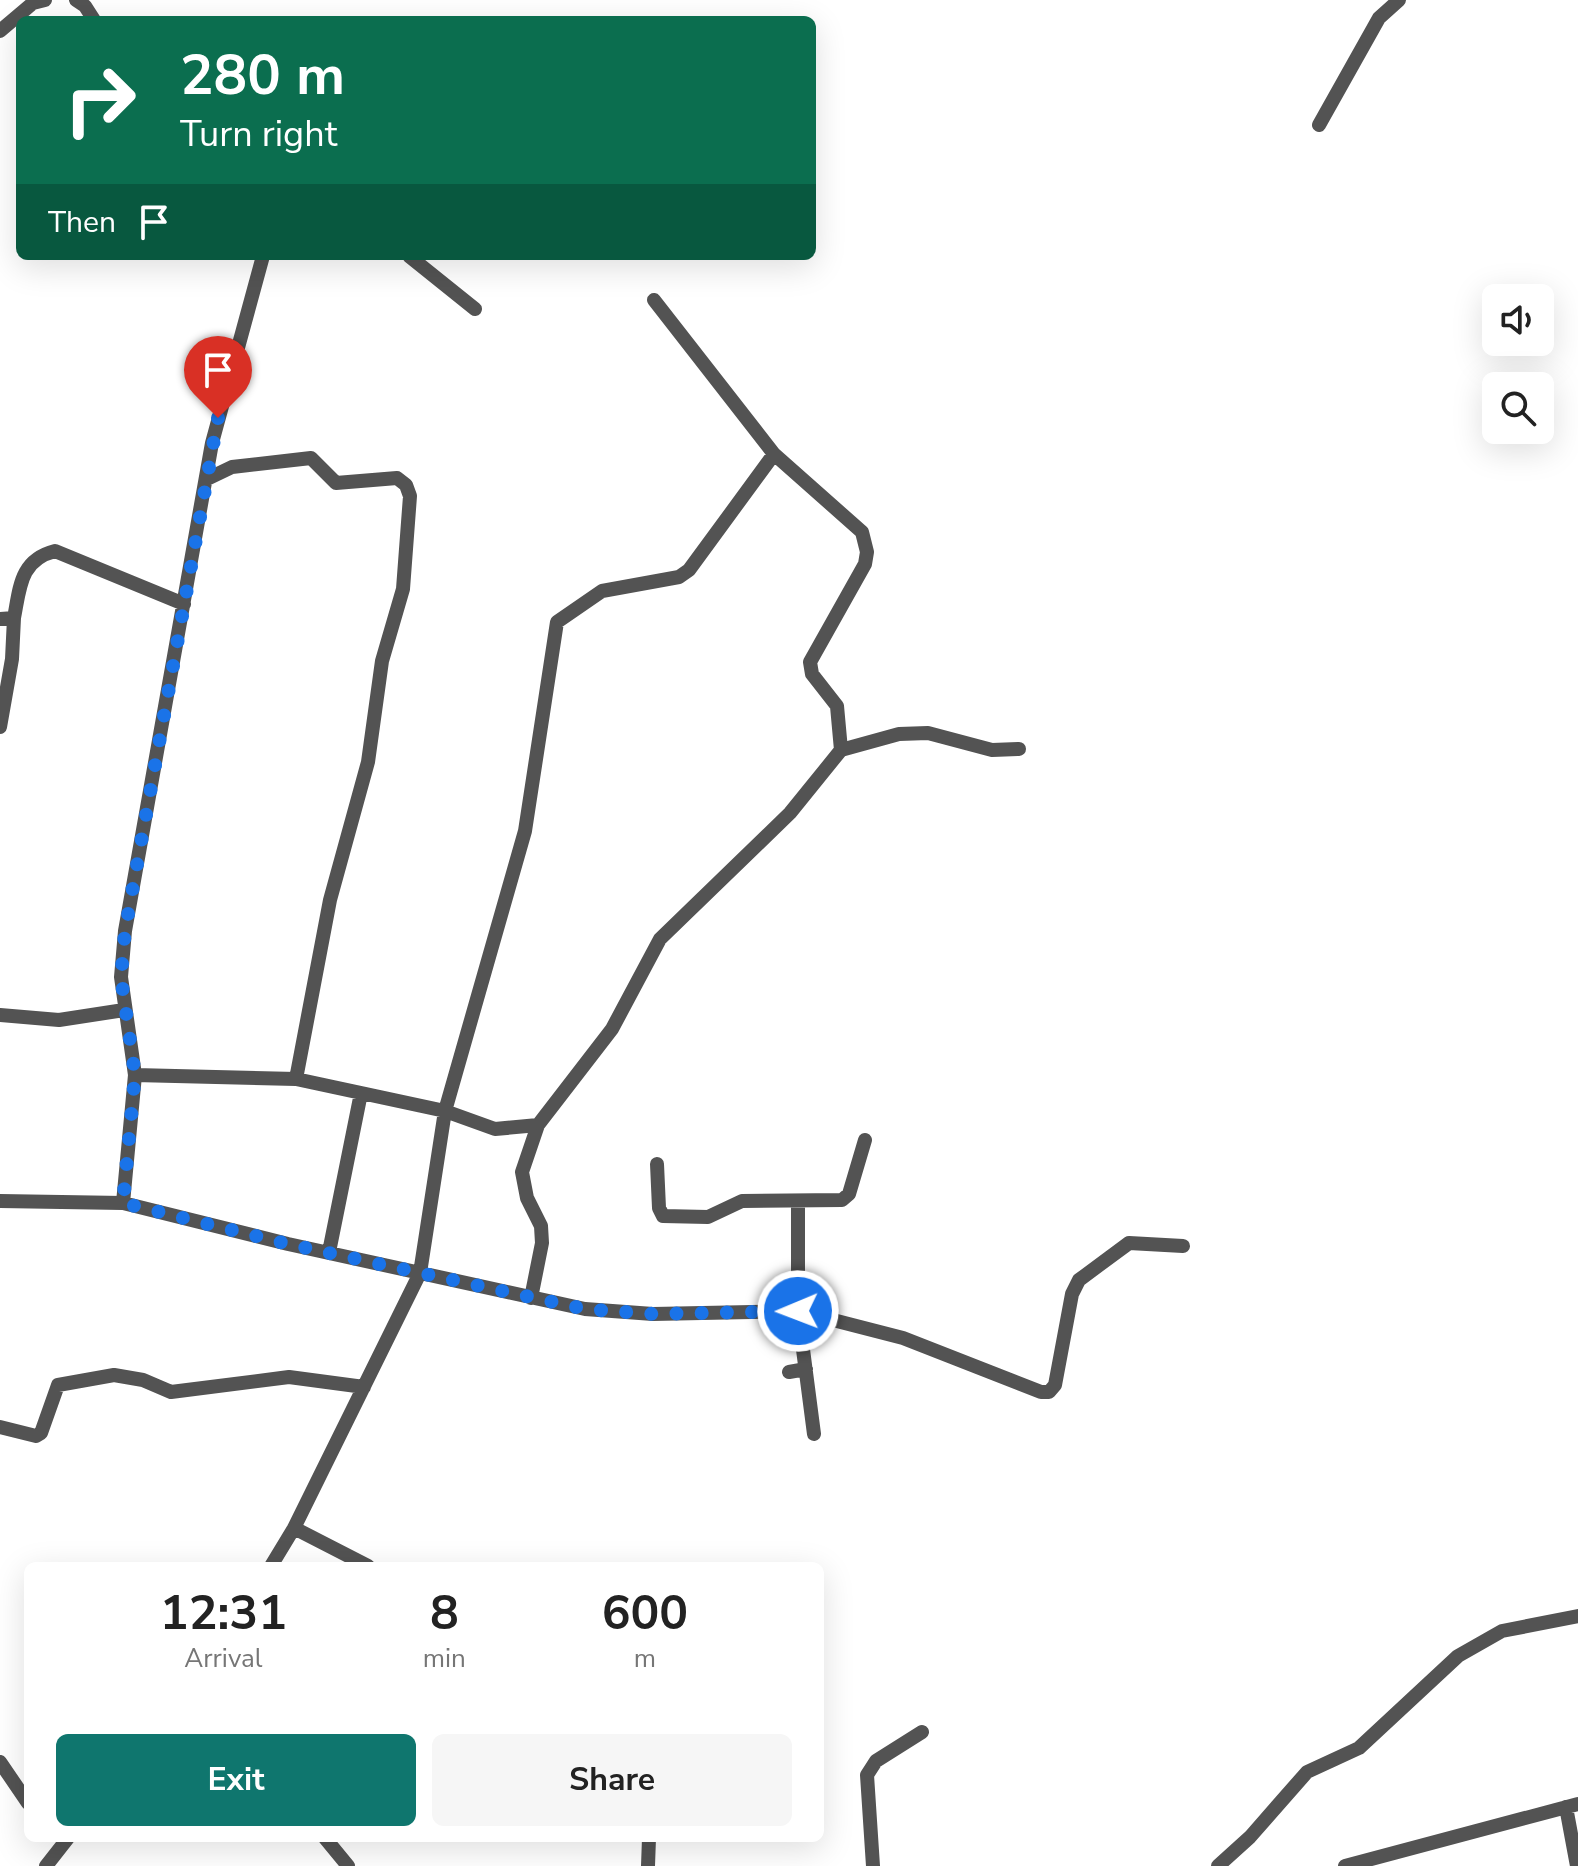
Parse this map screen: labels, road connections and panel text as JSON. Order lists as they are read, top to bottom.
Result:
{
  "page": {
    "turn": ["280 m", "Turn right"],
    "then": "Then",
    "eta": [
      "12:31",
      "Arrival",
      "8",
      "min",
      "600",
      "m"
    ],
    "buttons": ["Exit", "Share"]
  }
}
